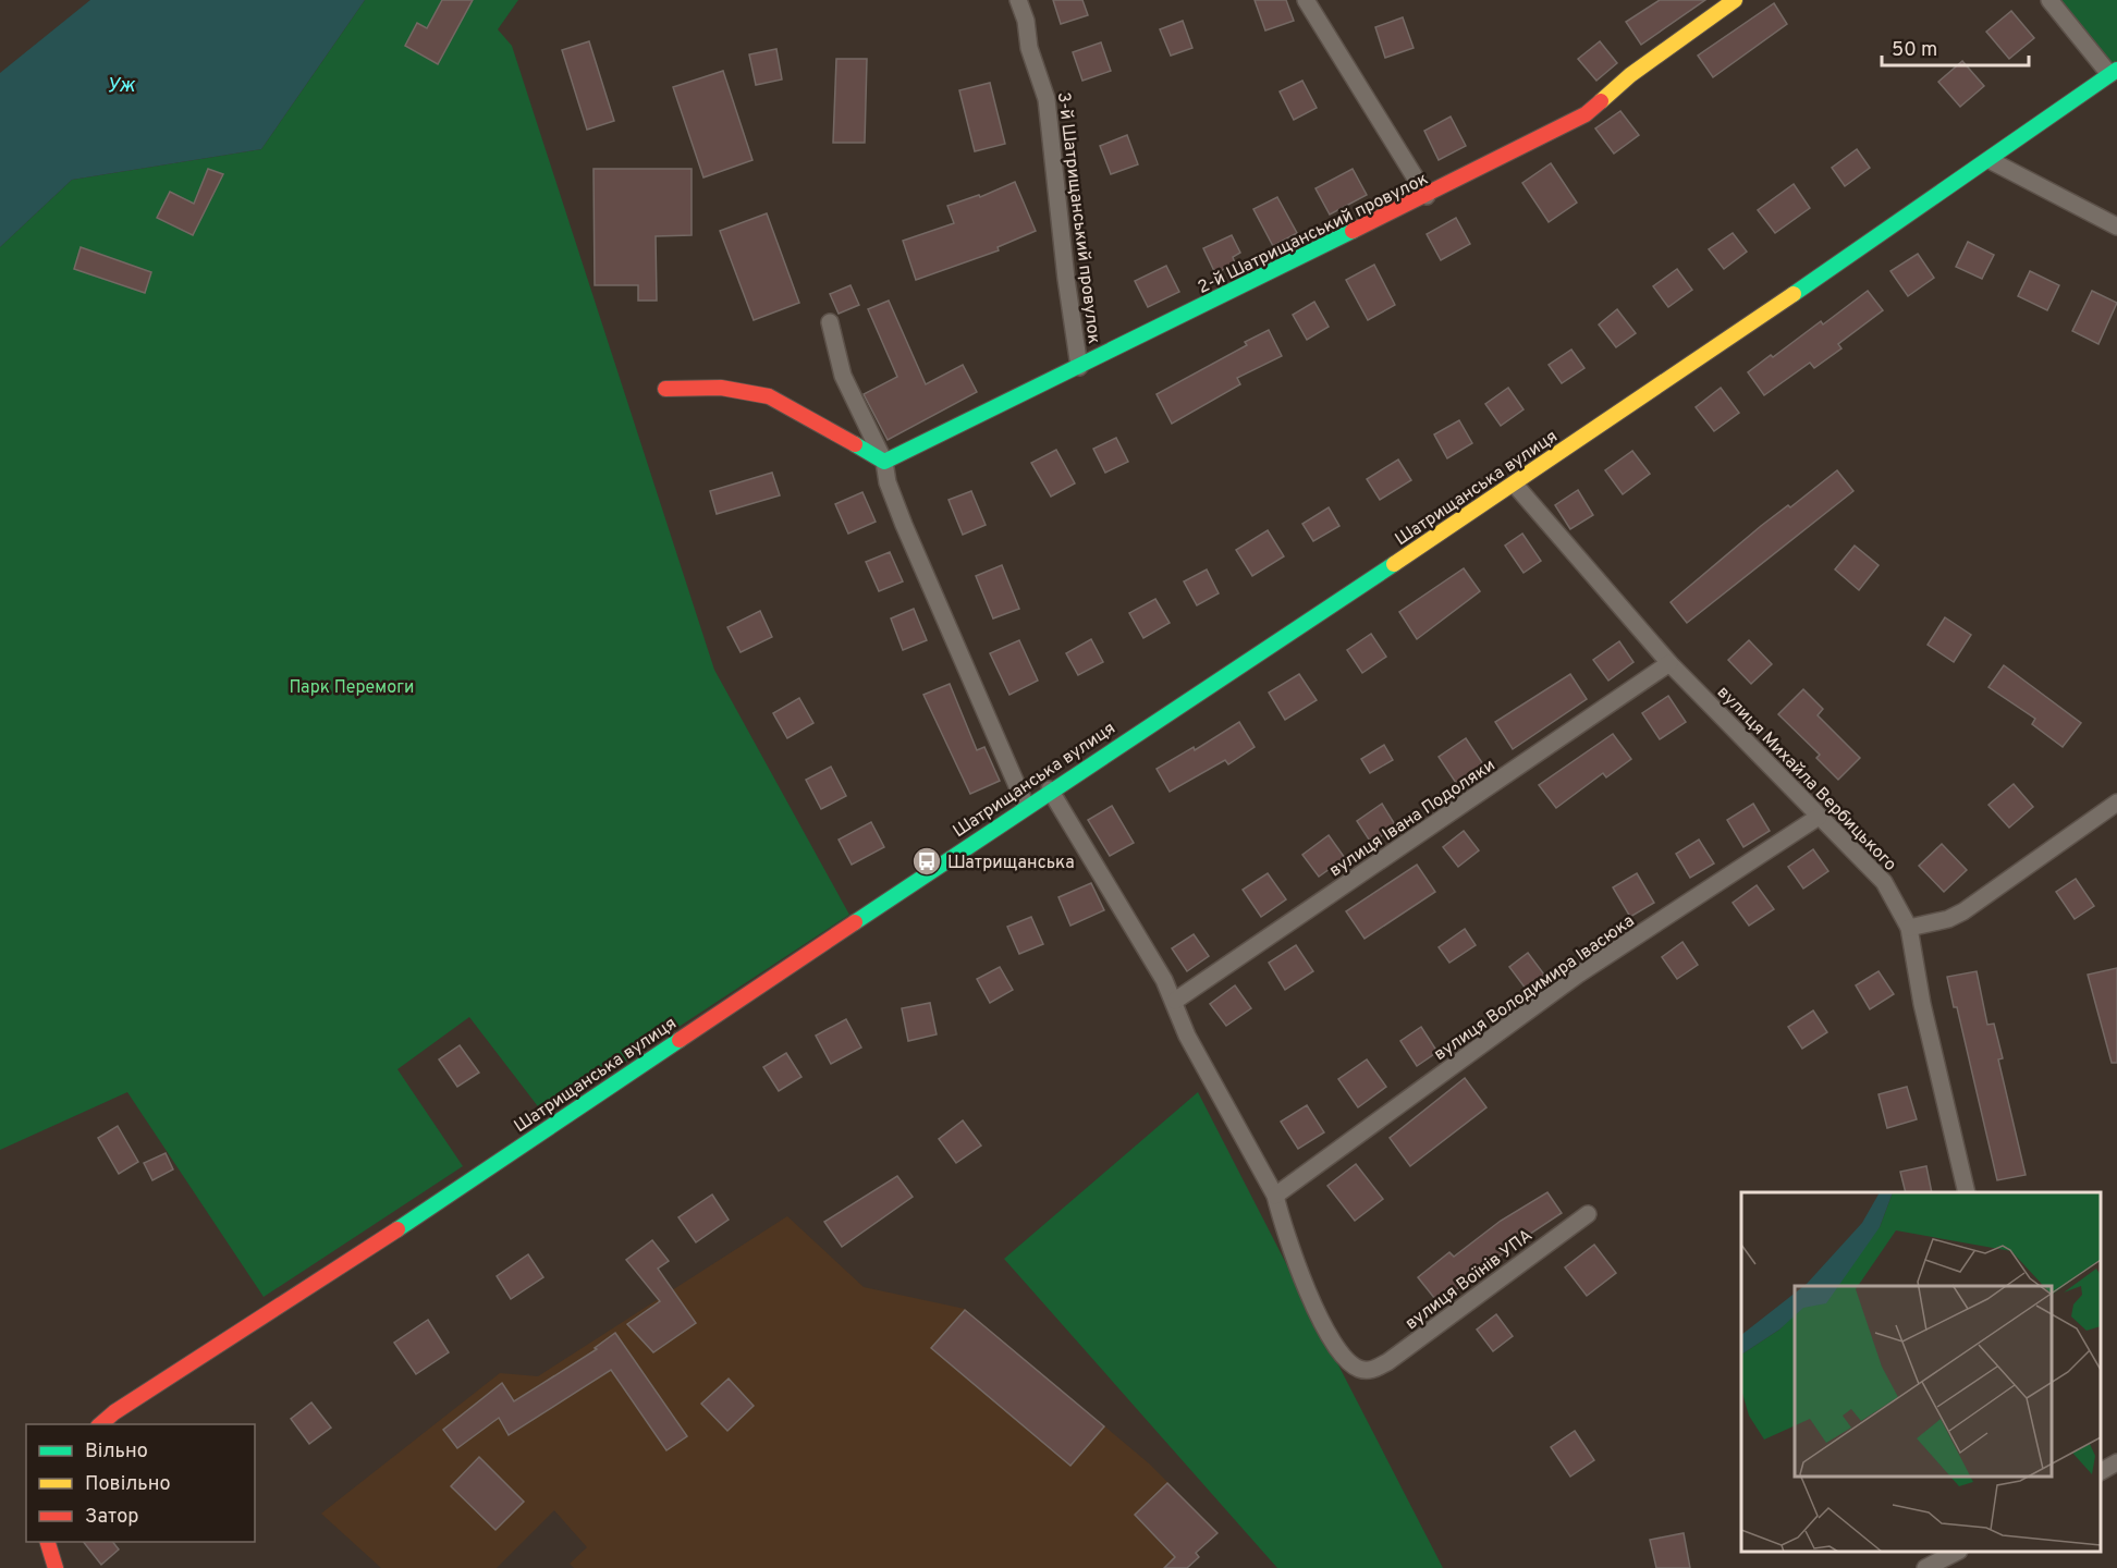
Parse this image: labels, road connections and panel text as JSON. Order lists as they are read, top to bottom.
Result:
{
  "streets": {
    "street": [
      "3-й Шатрищанський провулок",
      "2-й Шатрищанський провулок",
      "Шатрищанська вулиця",
      "вулиця Михайла Вербицького",
      "вулиця Івана Подоляки",
      "вулиця Володимира Івасюка",
      "вулиця Воїнів УПА"
    ]
  },
  "crossings": [
    ["3-й Шатрищанський провулок", "2-й Шатрищанський провулок"],
    ["Шатрищанська вулиця", "вулиця Михайла Вербицького"],
    ["вулиця Михайла Вербицького", "вулиця Івана Подоляки"],
    ["вулиця Михайла Вербицького", "вулиця Володимира Івасюка"],
    ["вулиця Володимира Івасюка", "вулиця Воїнів УПА"]
  ],
  "water": ["Уж"],
  "parks": ["Парк Перемоги"],
  "places": {
    "bus stop": ["Шатрищанська"]
  },
  "legend": ["Вільно", "Повільно", "Затор"],
  "scale_bar": "50 m"
}
